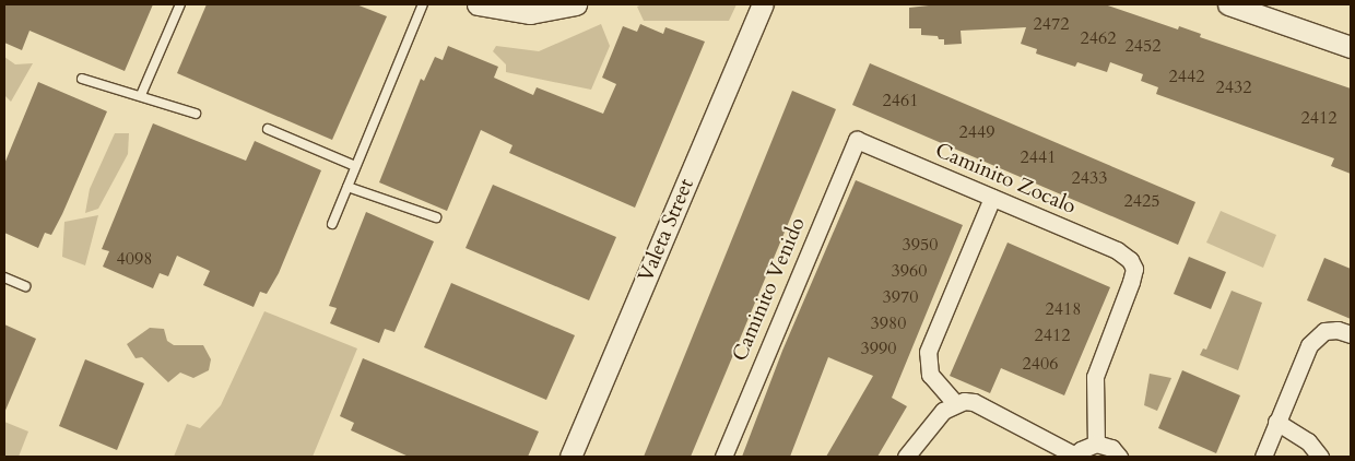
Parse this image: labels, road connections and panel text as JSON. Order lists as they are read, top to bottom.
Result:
{
  "streets": {
    "street": ["Caminito Zocalo", "Valeta Street", "Caminito Venido"]
  },
  "crossings": [
    ["Caminito Zocalo", "Caminito Venido"]
  ],
  "house_numbers": [
    "2472",
    "2462",
    "2452",
    "2442",
    "2432",
    "2461",
    "2412",
    "2449",
    "2441",
    "2433",
    "2425",
    "3950",
    "4098",
    "3960",
    "3970",
    "2418",
    "3980",
    "2412",
    "3990",
    "2406"
  ]
}
